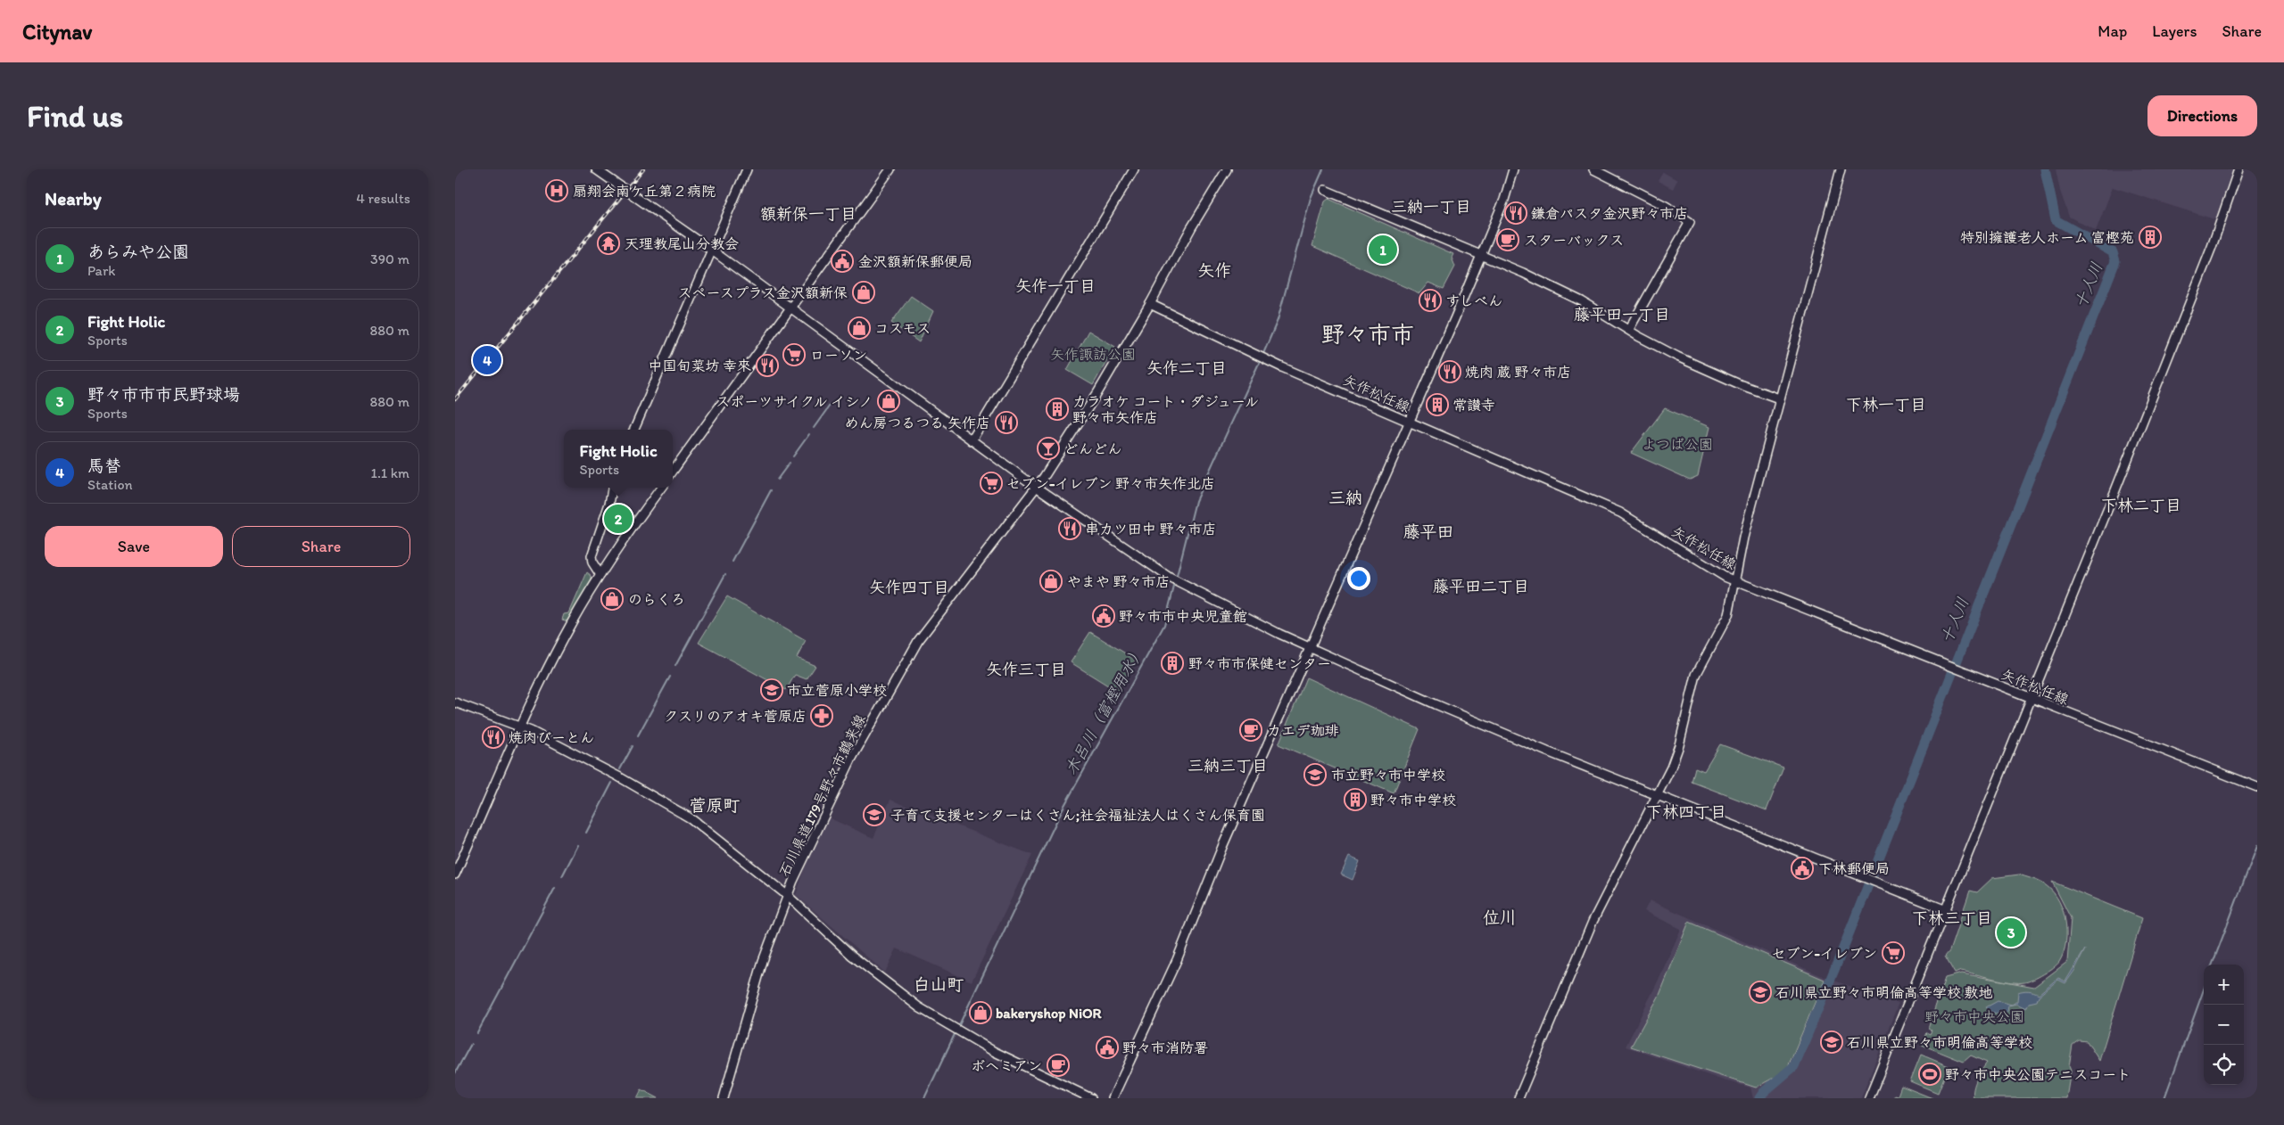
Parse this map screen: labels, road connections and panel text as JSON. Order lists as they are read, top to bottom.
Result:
{
  "streets": {
    "street": ["矢作松任線", "石川県道179号野々市鶴来線"]
  },
  "crossings": [
    ["矢作松任線", "石川県道179号野々市鶴来線"]
  ],
  "districts": [
    "三納一丁目",
    "額新保一丁目",
    "矢作",
    "矢作一丁目",
    "藤平田一丁目",
    "野々市市",
    "矢作二丁目",
    "下林一丁目",
    "三納",
    "下林二丁目",
    "藤平田",
    "藤平田二丁目",
    "矢作四丁目",
    "矢作三丁目",
    "三納三丁目",
    "菅原町",
    "下林四丁目",
    "位川",
    "下林三丁目",
    "白山町"
  ],
  "water": ["十人川", "木呂川（富樫用水）"],
  "parks": ["矢作諏訪公園", "よつば公園", "野々市中央公園"],
  "places": {
    "hospital": ["扇翔会南ケ丘第２病院"],
    "restaurant": [
      "鎌倉パスタ金沢野々市店",
      "すしべん",
      "中国旬菜坊 幸來",
      "焼肉 蔵 野々市店",
      "めん房つるつる 矢作店",
      "串カツ田中 野々市店",
      "焼肉びーとん"
    ],
    "building": [
      "特別擁護老人ホーム 富樫苑",
      "常讃寺",
      "カラオケ コート・ダジュール 野々市矢作店",
      "野々市市保健センター",
      "野々市中学校"
    ],
    "cafe": ["スターバックス", "カエデ珈琲", "ボヘミアン"],
    "temple": ["天理教尾山分教会"],
    "public building": [
      "金沢額新保郵便局",
      "野々市市中央児童館",
      "下林郵便局",
      "野々市消防署"
    ],
    "shop": [
      "スペースプラス金沢額新保",
      "コスモス",
      "スポーツサイクル イシノ",
      "やまや 野々市店",
      "のらくろ",
      "bakeryshop NiOR"
    ],
    "supermarket": ["ローソン", "セブン-イレブン 野々市矢作北店", "セブン-イレブン"],
    "bar": ["どんどん"],
    "school or university": [
      "市立菅原小学校",
      "市立野々市中学校",
      "子育て支援センターはくさん;社会福祉法人はくさん保育園",
      "石川県立野々市明倫高等学校 敷地",
      "石川県立野々市明倫高等学校"
    ],
    "pharmacy": ["クスリのアオキ菅原店"],
    "sports": ["野々市中央公園テニスコート"]
  },
  "page": {
    "header": "Citynav",
    "nav": ["Map", "Layers", "Share"],
    "buttons": [
      "Directions",
      ["Save", "Share"]
    ],
    "title": "Find us",
    "heading": ["Nearby", "4 results"],
    "list": [
      {
        "mark": "1",
        "name": "あらみや公園",
        "note": "Park",
        "value": "390 m"
      },
      {
        "mark": "2",
        "name": "Fight Holic",
        "note": "Sports",
        "value": "880 m"
      },
      {
        "mark": "3",
        "name": "野々市市市民野球場",
        "note": "Sports",
        "value": "880 m"
      },
      {
        "mark": "4",
        "name": "馬替",
        "note": "Station",
        "value": "1.1 km"
      }
    ],
    "pins": [
      "1",
      "4",
      "2",
      "3"
    ],
    "popup": ["Fight Holic", "Sports"],
    "map_buttons": ["+", "−"]
  }
}
